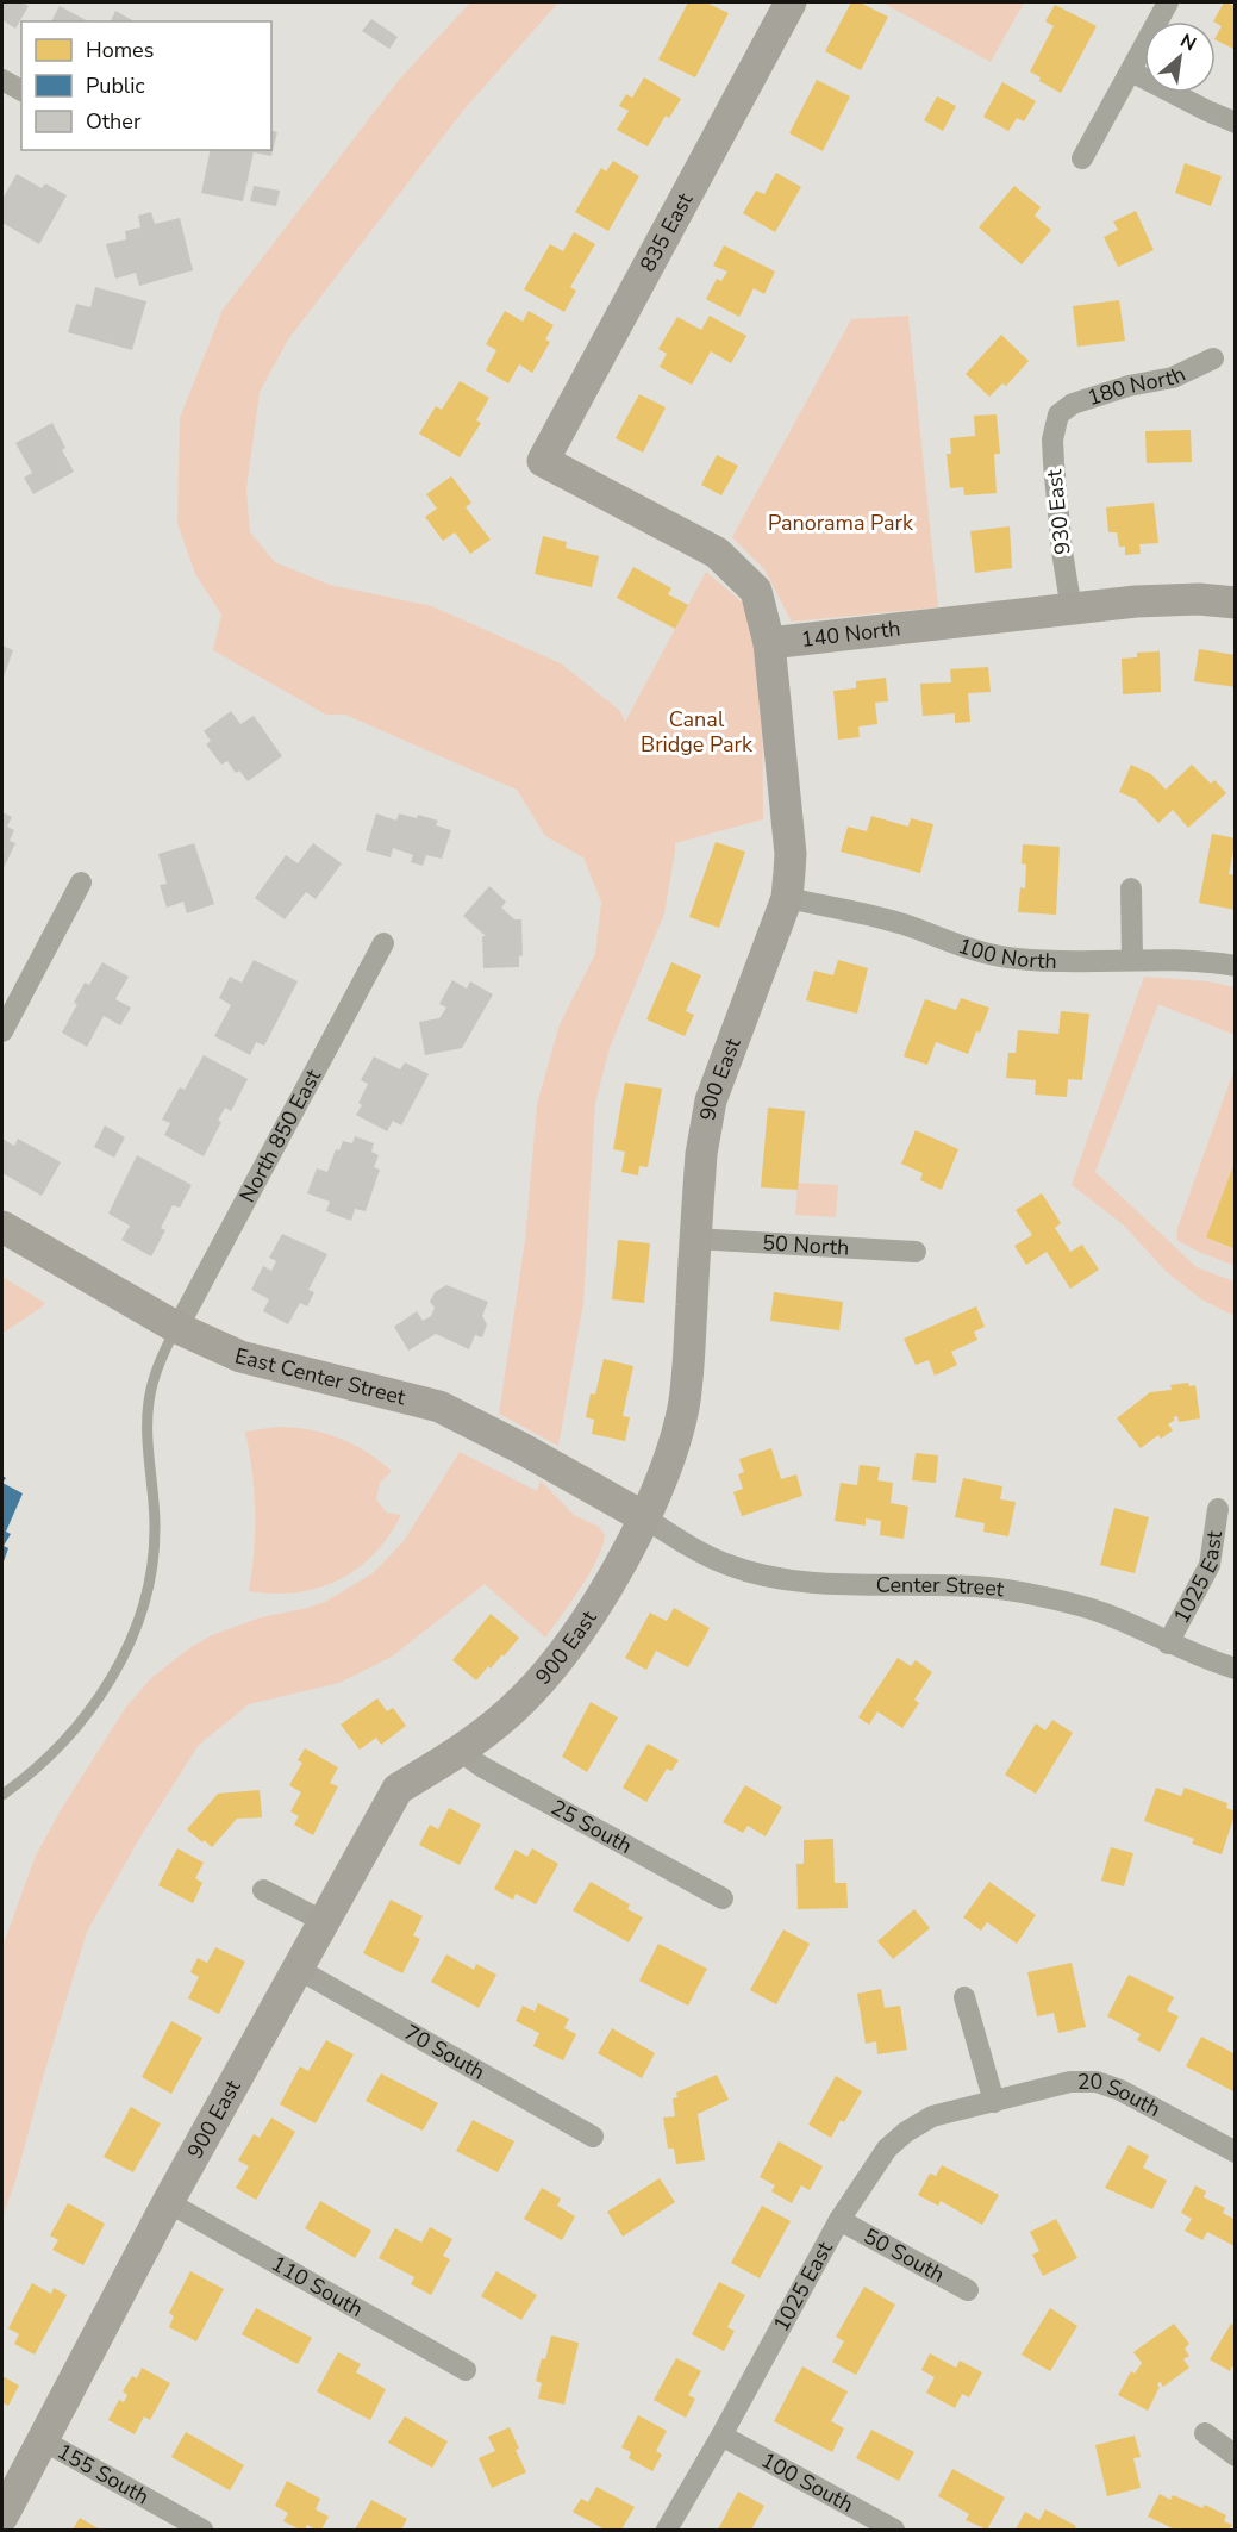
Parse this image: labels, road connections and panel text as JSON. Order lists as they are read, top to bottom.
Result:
{
  "streets": {
    "street": [
      "835 East",
      "180 North",
      "930 East",
      "140 North",
      "100 North",
      "900 East",
      "North 850 East",
      "50 North",
      "East Center Street",
      "1025 East",
      "Center Street",
      "25 South",
      "70 South",
      "20 South",
      "50 South",
      "110 South",
      "155 South",
      "100 South"
    ]
  },
  "crossings": [
    ["835 East", "140 North"],
    ["835 East", "900 East"],
    ["180 North", "930 East"],
    ["930 East", "140 North"],
    ["140 North", "900 East"],
    ["100 North", "900 East"],
    ["900 East", "50 North"],
    ["900 East", "East Center Street"],
    ["900 East", "Center Street"],
    ["900 East", "25 South"],
    ["900 East", "70 South"],
    ["900 East", "110 South"],
    ["900 East", "155 South"],
    ["North 850 East", "East Center Street"],
    ["East Center Street", "Center Street"],
    ["1025 East", "Center Street"],
    ["1025 East", "20 South"],
    ["1025 East", "50 South"],
    ["1025 East", "100 South"]
  ],
  "parks": ["Panorama Park", "Canal Bridge Park"],
  "legend": ["Homes", "Public", "Other"],
  "north": "top right"
}
